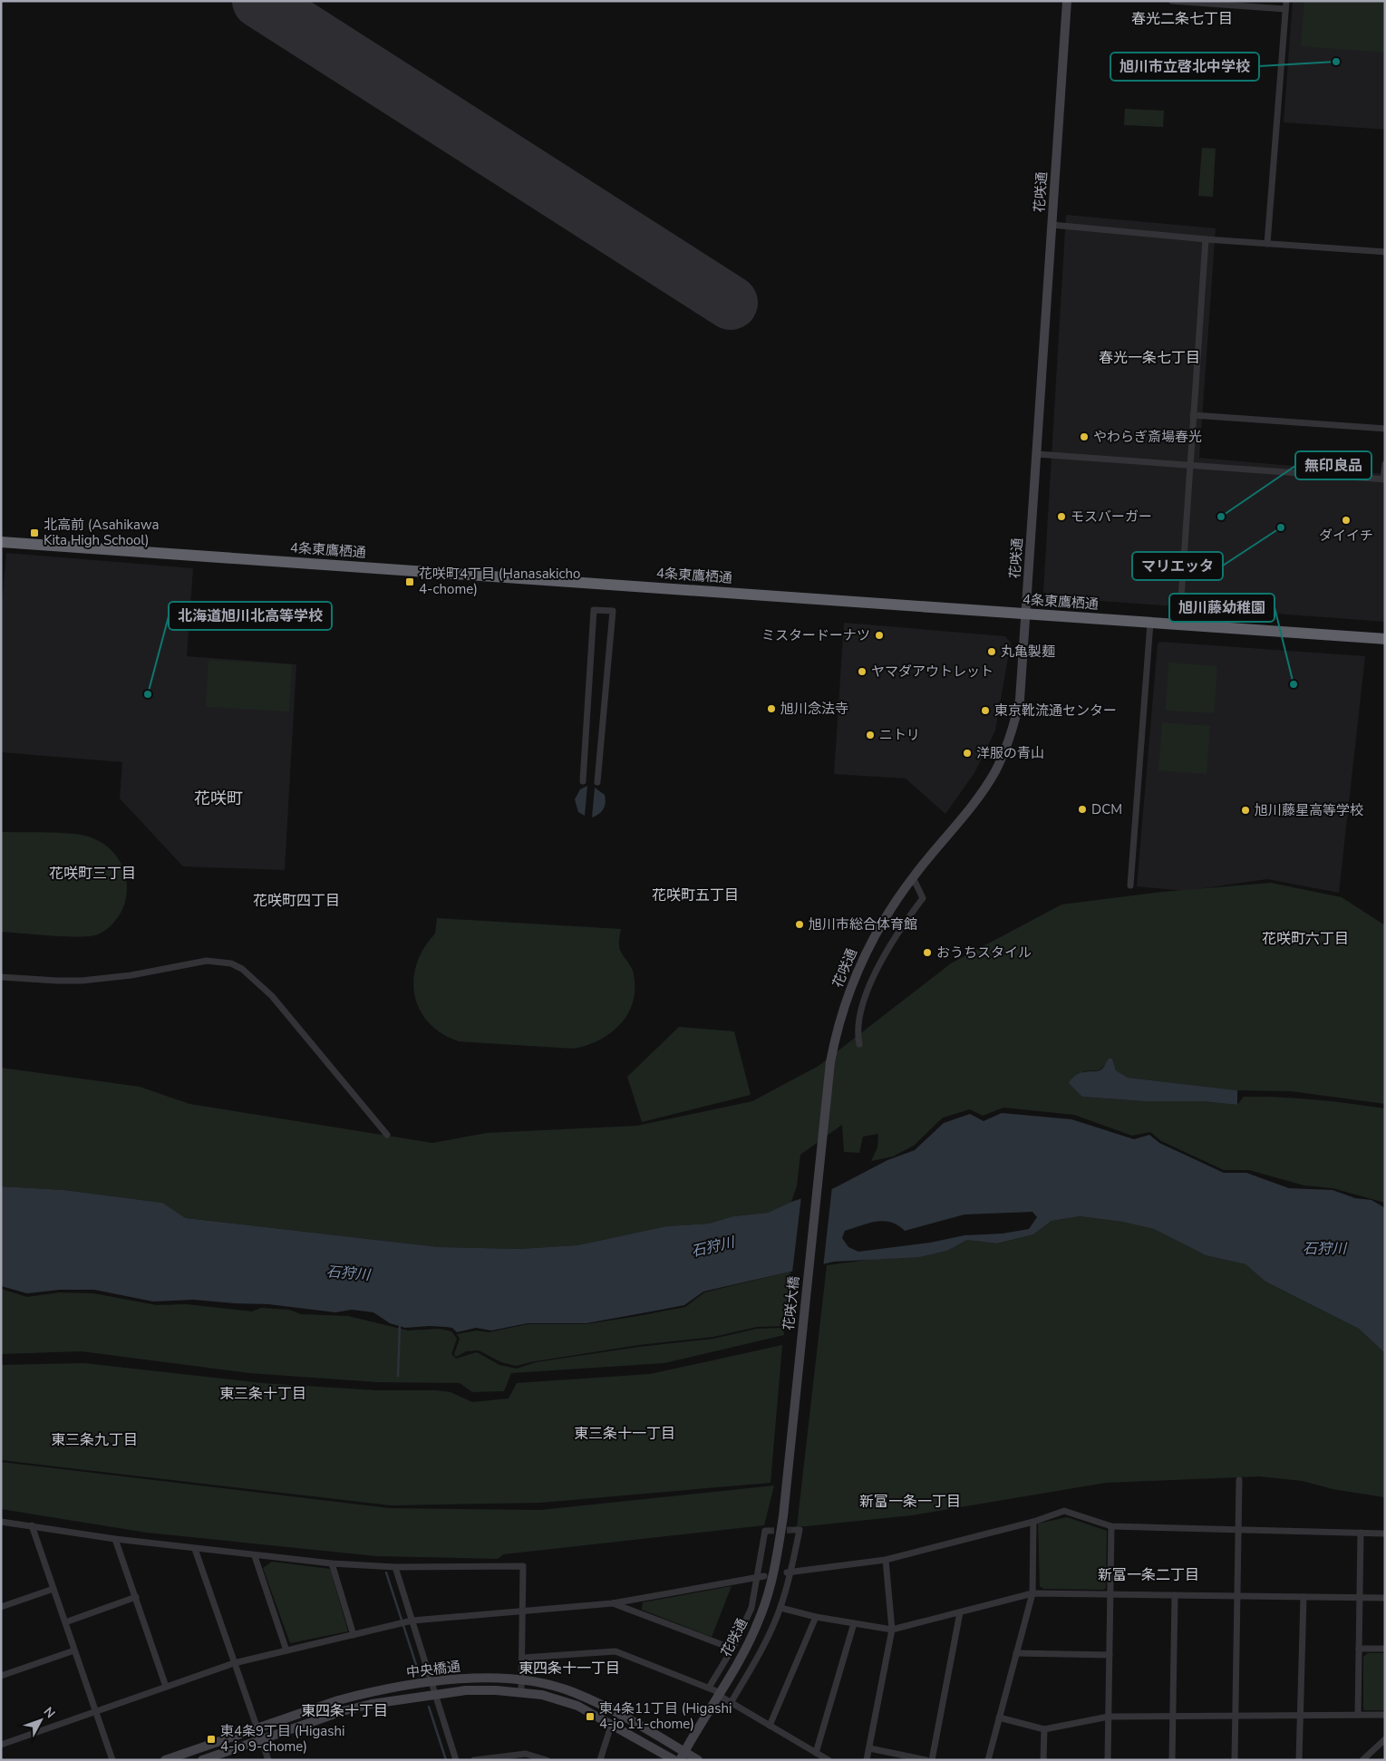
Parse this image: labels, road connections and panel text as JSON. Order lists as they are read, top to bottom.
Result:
{
  "streets": {
    "highway": ["4条東鷹栖通"],
    "street": ["花咲通", "花咲大橋", "中央橋通"]
  },
  "crossings": [
    ["花咲通", "4条東鷹栖通"],
    ["花咲通", "花咲大橋"],
    ["花咲通", "中央橋通"]
  ],
  "districts": [
    "春光二条七丁目",
    "春光一条七丁目",
    "花咲町",
    "花咲町三丁目",
    "花咲町五丁目",
    "花咲町四丁目",
    "花咲町六丁目",
    "東三条十丁目",
    "東三条十一丁目",
    "東三条九丁目",
    "新富一条一丁目",
    "新富一条二丁目",
    "東四条十一丁目",
    "東四条十丁目"
  ],
  "water": ["石狩川"],
  "places": {
    "other": [
      "旭川市立啓北中学校",
      "やわらぎ斎場春光",
      "モスバーガー",
      "無印良品",
      "ダイイチ",
      "マリエッタ",
      "ミスタードーナツ",
      "丸亀製麺",
      "ヤマダアウトレット",
      "旭川藤幼稚園",
      "北海道旭川北高等学校",
      "旭川念法寺",
      "東京靴流通センター",
      "ニトリ",
      "洋服の青山",
      "DCM",
      "旭川藤星高等学校",
      "旭川市総合体育館",
      "おうちスタイル"
    ],
    "transit": [
      "北高前 (Asahikawa Kita High School)",
      "花咲町4丁目 (Hanasakicho 4-chome)",
      "東4条11丁目 (Higashi 4-jo 11-chome)",
      "東4条9丁目 (Higashi 4-jo 9-chome)"
    ]
  },
  "north": "top right"
}
